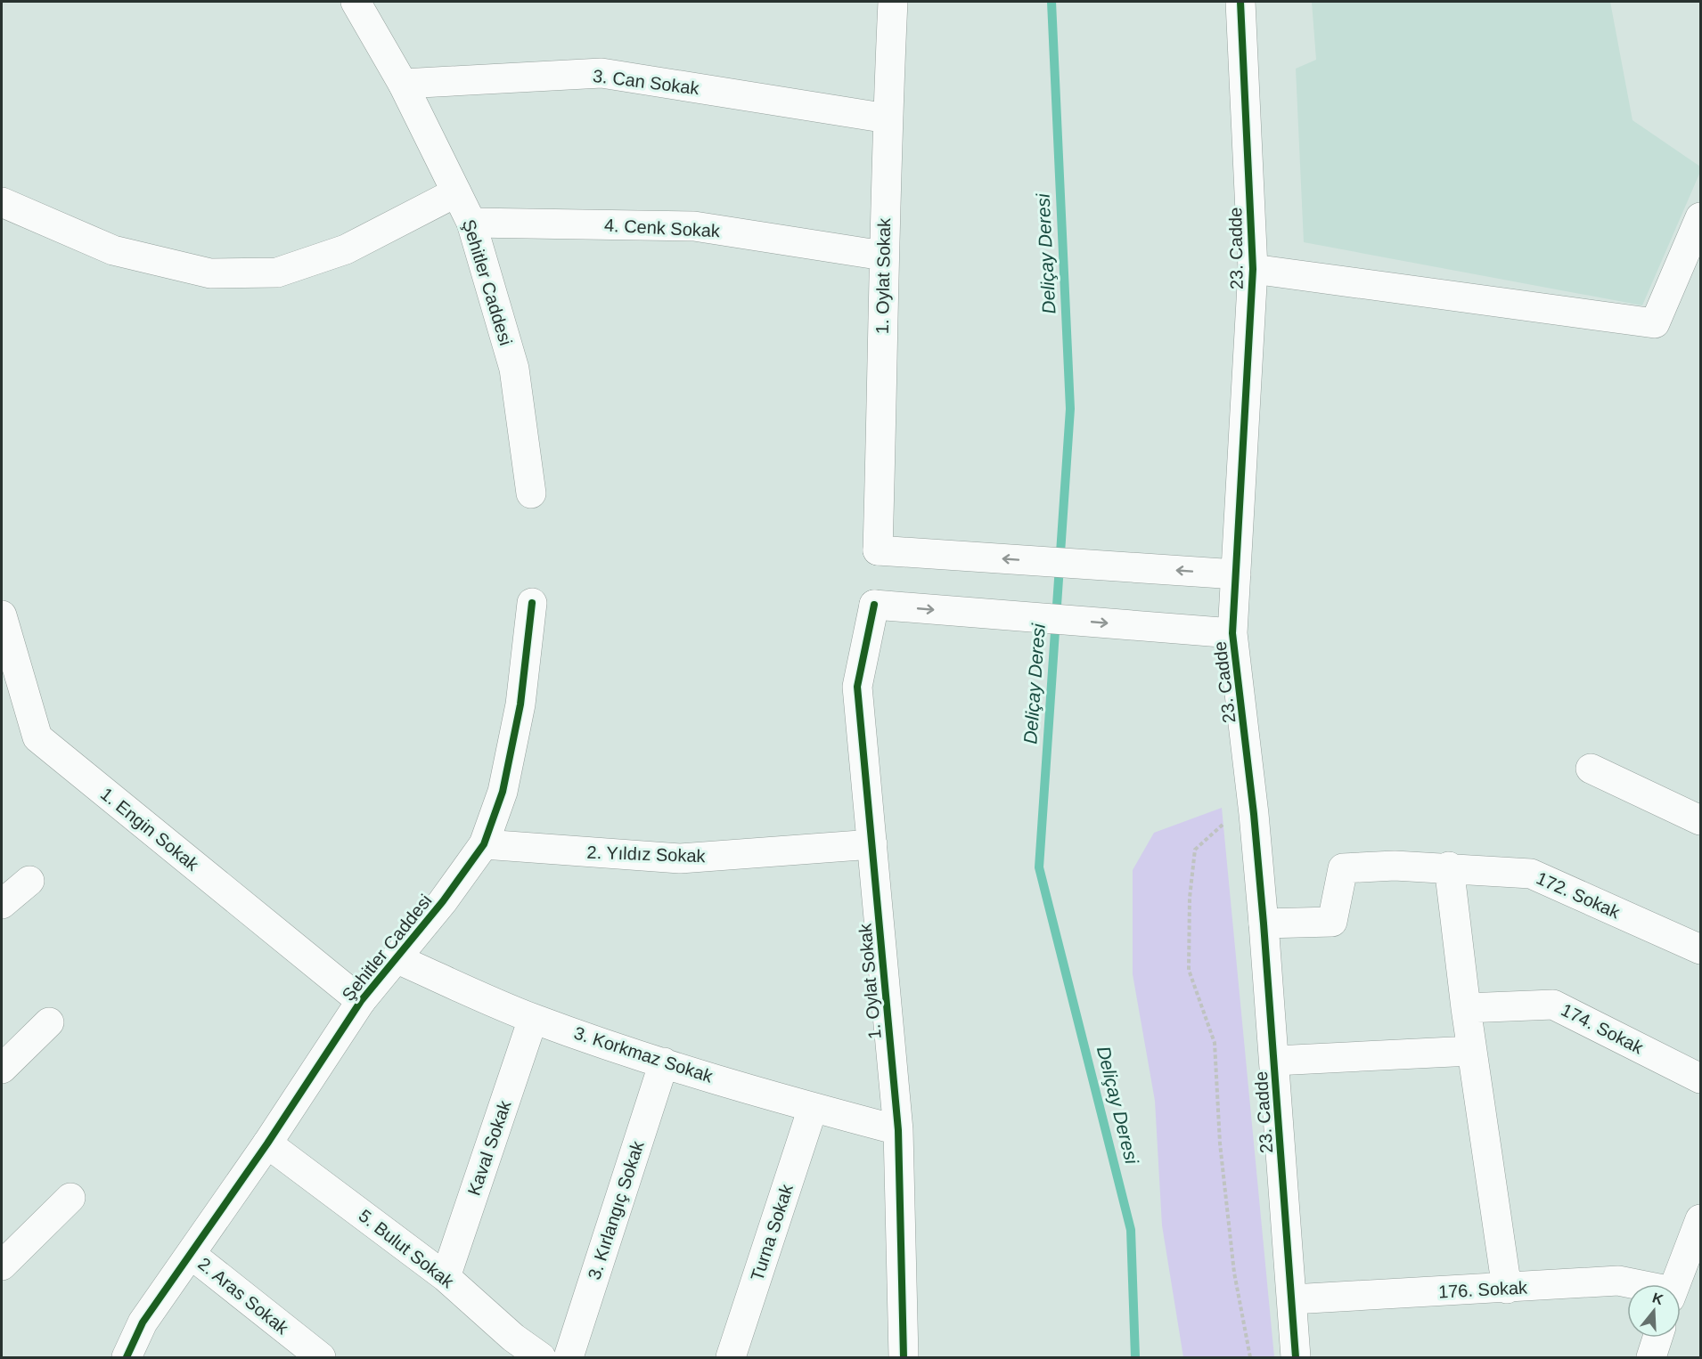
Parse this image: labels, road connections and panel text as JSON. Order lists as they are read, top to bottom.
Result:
{
  "streets": {
    "street": [
      "3. Can Sokak",
      "4. Cenk Sokak",
      "23. Cadde",
      "1. Oylat Sokak",
      "Şehitler Caddesi",
      "1. Engin Sokak",
      "2. Yıldız Sokak",
      "172. Sokak",
      "174. Sokak",
      "3. Korkmaz Sokak",
      "Kaval Sokak",
      "3. Kırlangıç Sokak",
      "Turna Sokak",
      "5. Bulut Sokak",
      "176. Sokak",
      "2. Aras Sokak"
    ]
  },
  "crossings": [
    ["3. Can Sokak", "1. Oylat Sokak"],
    ["3. Can Sokak", "Şehitler Caddesi"],
    ["4. Cenk Sokak", "1. Oylat Sokak"],
    ["4. Cenk Sokak", "Şehitler Caddesi"],
    ["23. Cadde", "1. Oylat Sokak"],
    ["23. Cadde", "172. Sokak"],
    ["23. Cadde", "176. Sokak"],
    ["1. Oylat Sokak", "2. Yıldız Sokak"],
    ["1. Oylat Sokak", "3. Korkmaz Sokak"],
    ["Şehitler Caddesi", "1. Engin Sokak"],
    ["Şehitler Caddesi", "2. Yıldız Sokak"],
    ["Şehitler Caddesi", "3. Korkmaz Sokak"],
    ["Şehitler Caddesi", "5. Bulut Sokak"],
    ["Şehitler Caddesi", "2. Aras Sokak"],
    ["3. Korkmaz Sokak", "Kaval Sokak"],
    ["3. Korkmaz Sokak", "3. Kırlangıç Sokak"],
    ["3. Korkmaz Sokak", "Turna Sokak"],
    ["Kaval Sokak", "5. Bulut Sokak"]
  ],
  "water": ["Deliçay Deresi"],
  "north": "top"
}
